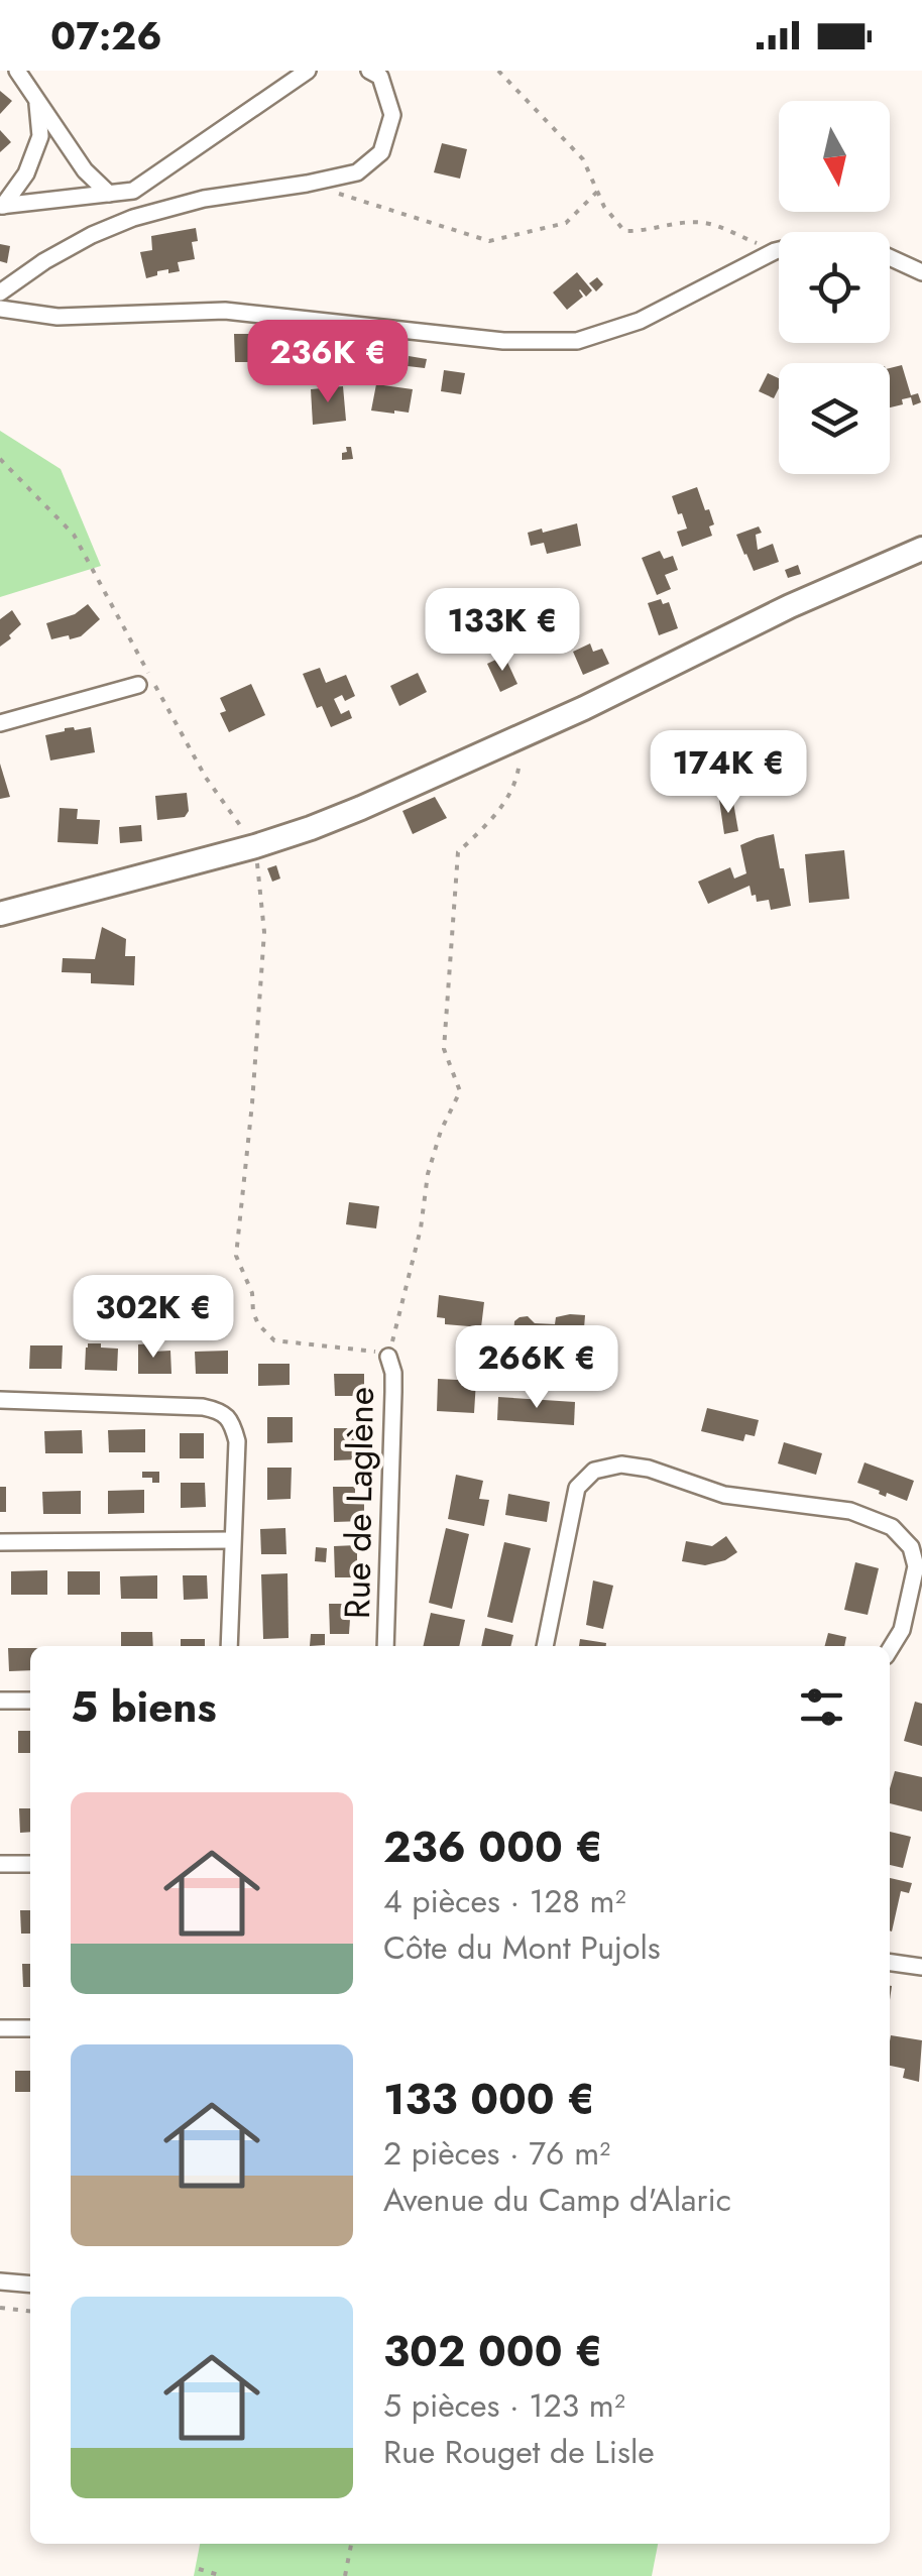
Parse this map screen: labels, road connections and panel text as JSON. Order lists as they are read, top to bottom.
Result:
{
  "streets": {
    "street": ["Rue de Laglène"]
  },
  "north": "bottom",
  "page": {
    "status": "07:26",
    "price": [
      "236K €",
      "133K €",
      "174K €",
      "302K €",
      "266K €"
    ],
    "heading": "5 biens",
    "list": [
      {
        "name": "236 000 €",
        "note": "4 pièces · 128 m² · Côte du Mont Pujols"
      },
      {
        "name": "133 000 €",
        "note": "2 pièces · 76 m² · Avenue du Camp d'Alaric"
      },
      {
        "name": "302 000 €",
        "note": "5 pièces · 123 m² · Rue Rouget de Lisle"
      }
    ]
  }
}
